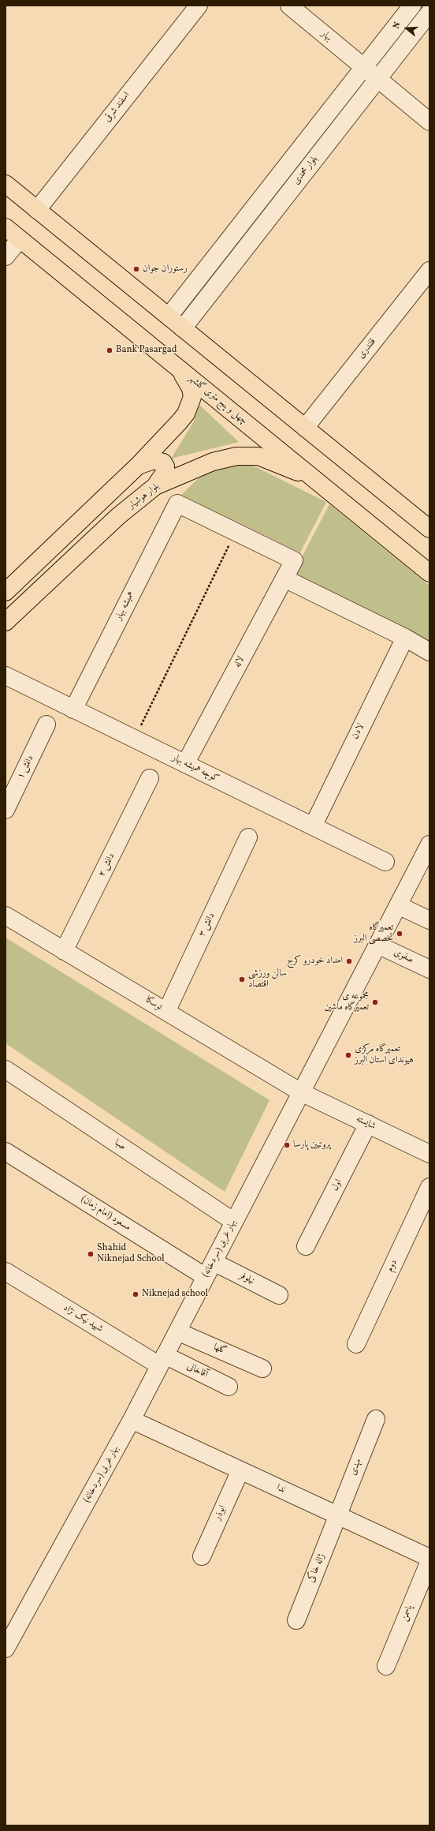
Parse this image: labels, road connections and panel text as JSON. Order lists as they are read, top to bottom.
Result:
{
  "streets": {
    "main road": ["چهل و پنج متری گلشهر", "بلوار هوشیار"],
    "street": [
      "بهار",
      "اسفند شرقی",
      "بلوار محمدی",
      "قلندری",
      "همیشه بهار",
      "لاله",
      "لادن",
      "دانش ۱",
      "کوچه همیشه بهار",
      "دانش ۲",
      "دانش ۳",
      "صفوی",
      "توسکا",
      "شایسته",
      "صبا",
      "اول",
      "مسعود (امام زمان)",
      "بهار غربی (سردخانه)",
      "دوم",
      "نیلوفر",
      "شهید نیک نژاد",
      "گلها",
      "آقاخانی",
      "مهدی",
      "ندا",
      "ابوذر",
      "ژاله خاکی",
      "یاسمن"
    ]
  },
  "crossings": [
    ["بهار", "بلوار محمدی"],
    ["چهل و پنج متری گلشهر", "بلوار هوشیار"],
    ["همیشه بهار", "لاله"],
    ["همیشه بهار", "کوچه همیشه بهار"],
    ["لاله", "کوچه همیشه بهار"],
    ["لادن", "کوچه همیشه بهار"],
    ["دانش ۲", "توسکا"],
    ["دانش ۳", "توسکا"],
    ["صفوی", "بهار غربی (سردخانه)"],
    ["توسکا", "شایسته"],
    ["توسکا", "بهار غربی (سردخانه)"],
    ["شایسته", "اول"],
    ["شایسته", "بهار غربی (سردخانه)"],
    ["صبا", "بهار غربی (سردخانه)"],
    ["مسعود (امام زمان)", "بهار غربی (سردخانه)"],
    ["بهار غربی (سردخانه)", "نیلوفر"],
    ["بهار غربی (سردخانه)", "شهید نیک نژاد"],
    ["بهار غربی (سردخانه)", "گلها"],
    ["بهار غربی (سردخانه)", "آقاخانی"],
    ["بهار غربی (سردخانه)", "ندا"],
    ["شهید نیک نژاد", "آقاخانی"],
    ["مهدی", "ندا"],
    ["مهدی", "ژاله خاکی"],
    ["ندا", "ابوذر"],
    ["ندا", "ژاله خاکی"]
  ],
  "places": [
    "رستوران جوان",
    "Bank Pasargad",
    "تعمیرگاه تخصصی البرز",
    "امداد خودرو کرج",
    "سالن ورزشی اقتصاد",
    "مجموعه ی تعمیرگاه ماشین",
    "تعمیرگاه مرکزی هیوندای استان البرز",
    "پروتیین پارسا",
    "Shahid Niknejad School",
    "Niknejad school"
  ],
  "north": "left"
}
